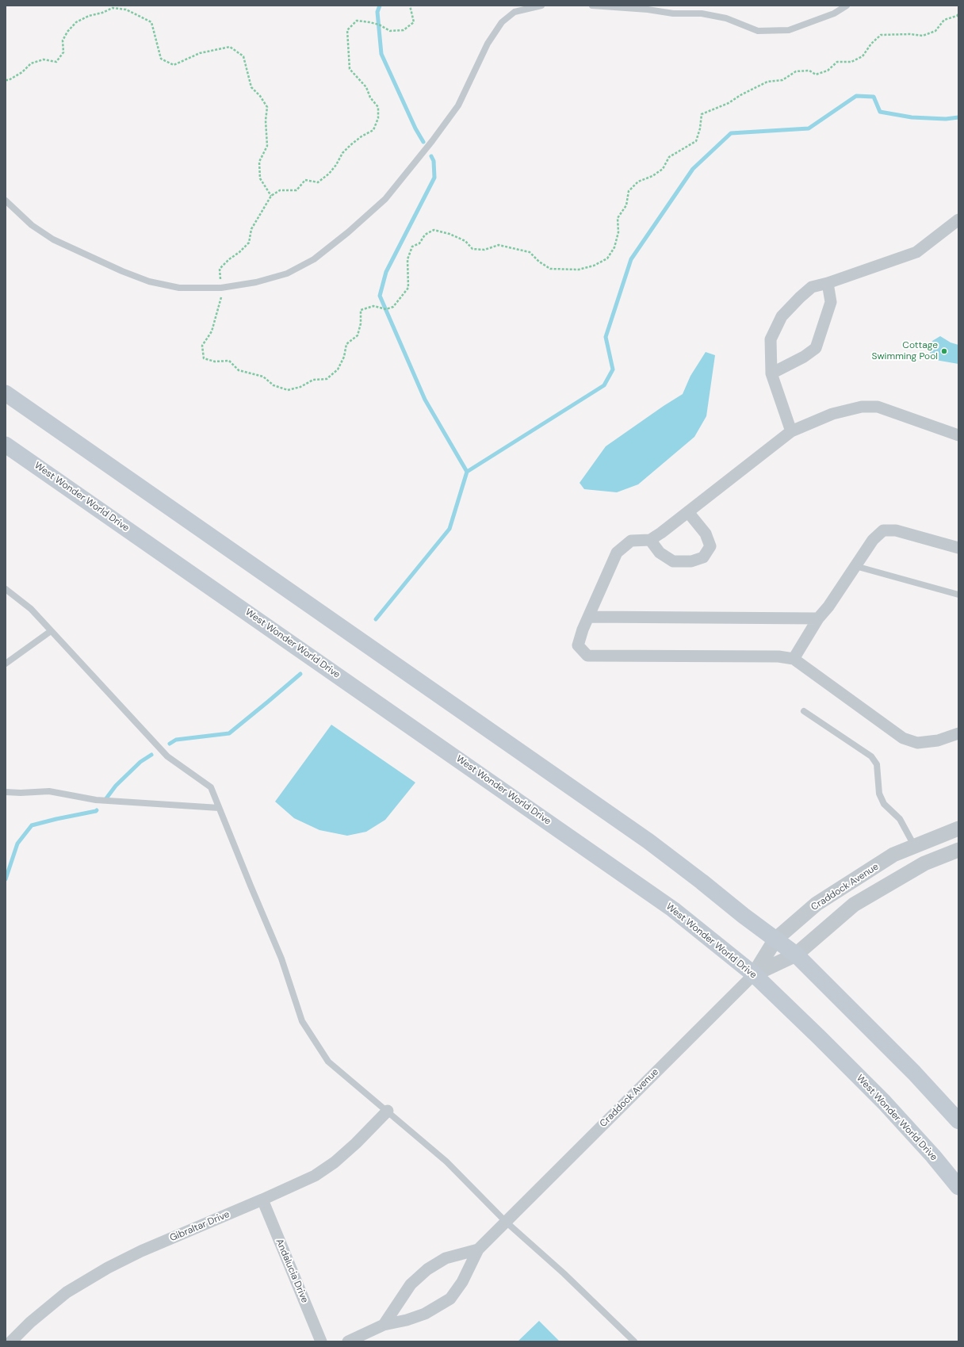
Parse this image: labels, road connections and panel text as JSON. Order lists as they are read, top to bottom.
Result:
{
  "streets": {
    "main road": ["West Wonder World Drive"],
    "street": ["Craddock Avenue", "Gibraltar Drive", "Andalucia Drive"]
  },
  "crossings": [
    ["West Wonder World Drive", "Craddock Avenue"],
    ["Gibraltar Drive", "Andalucia Drive"]
  ],
  "places": ["Cottage Swimming Pool"]
}
